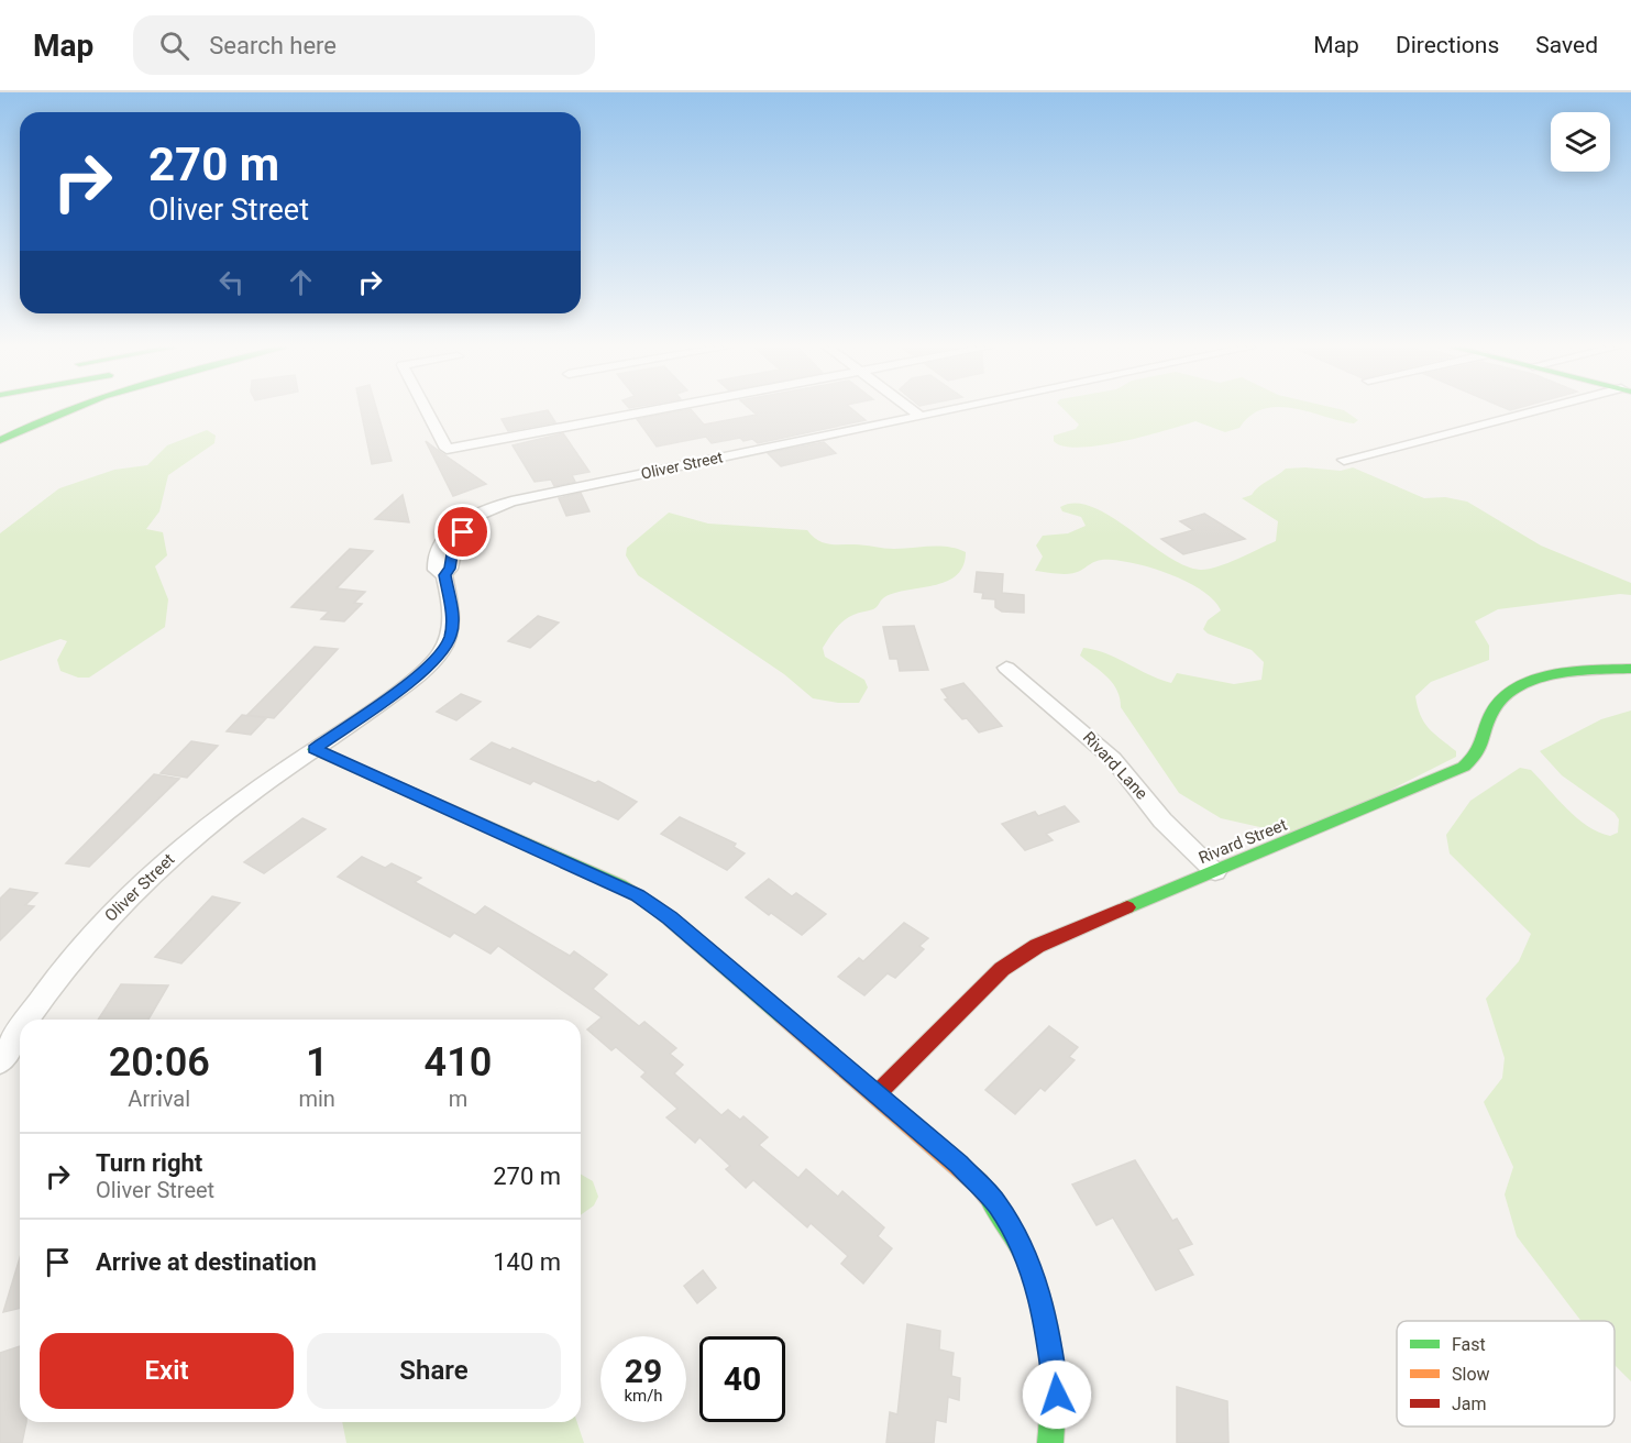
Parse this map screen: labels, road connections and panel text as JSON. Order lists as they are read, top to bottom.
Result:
{
  "streets": {
    "main road": ["Rivard Street"],
    "street": ["Oliver Street", "Rivard Lane"]
  },
  "crossings": [
    ["Rivard Lane", "Rivard Street"]
  ],
  "legend": ["Fast", "Slow", "Jam"],
  "page": {
    "header": "Map",
    "search": "Search here",
    "nav": ["Map", "Directions", "Saved"],
    "turn": ["270 m", "Oliver Street"],
    "eta": [
      "20:06",
      "Arrival",
      "1",
      "min",
      "410",
      "m"
    ],
    "list": [
      {
        "name": "Turn right",
        "note": "Oliver Street",
        "value": "270 m"
      },
      {
        "name": "Arrive at destination",
        "value": "140 m"
      }
    ],
    "buttons": ["Exit", "Share"],
    "speed": "29 km/h",
    "limit": "40"
  }
}
